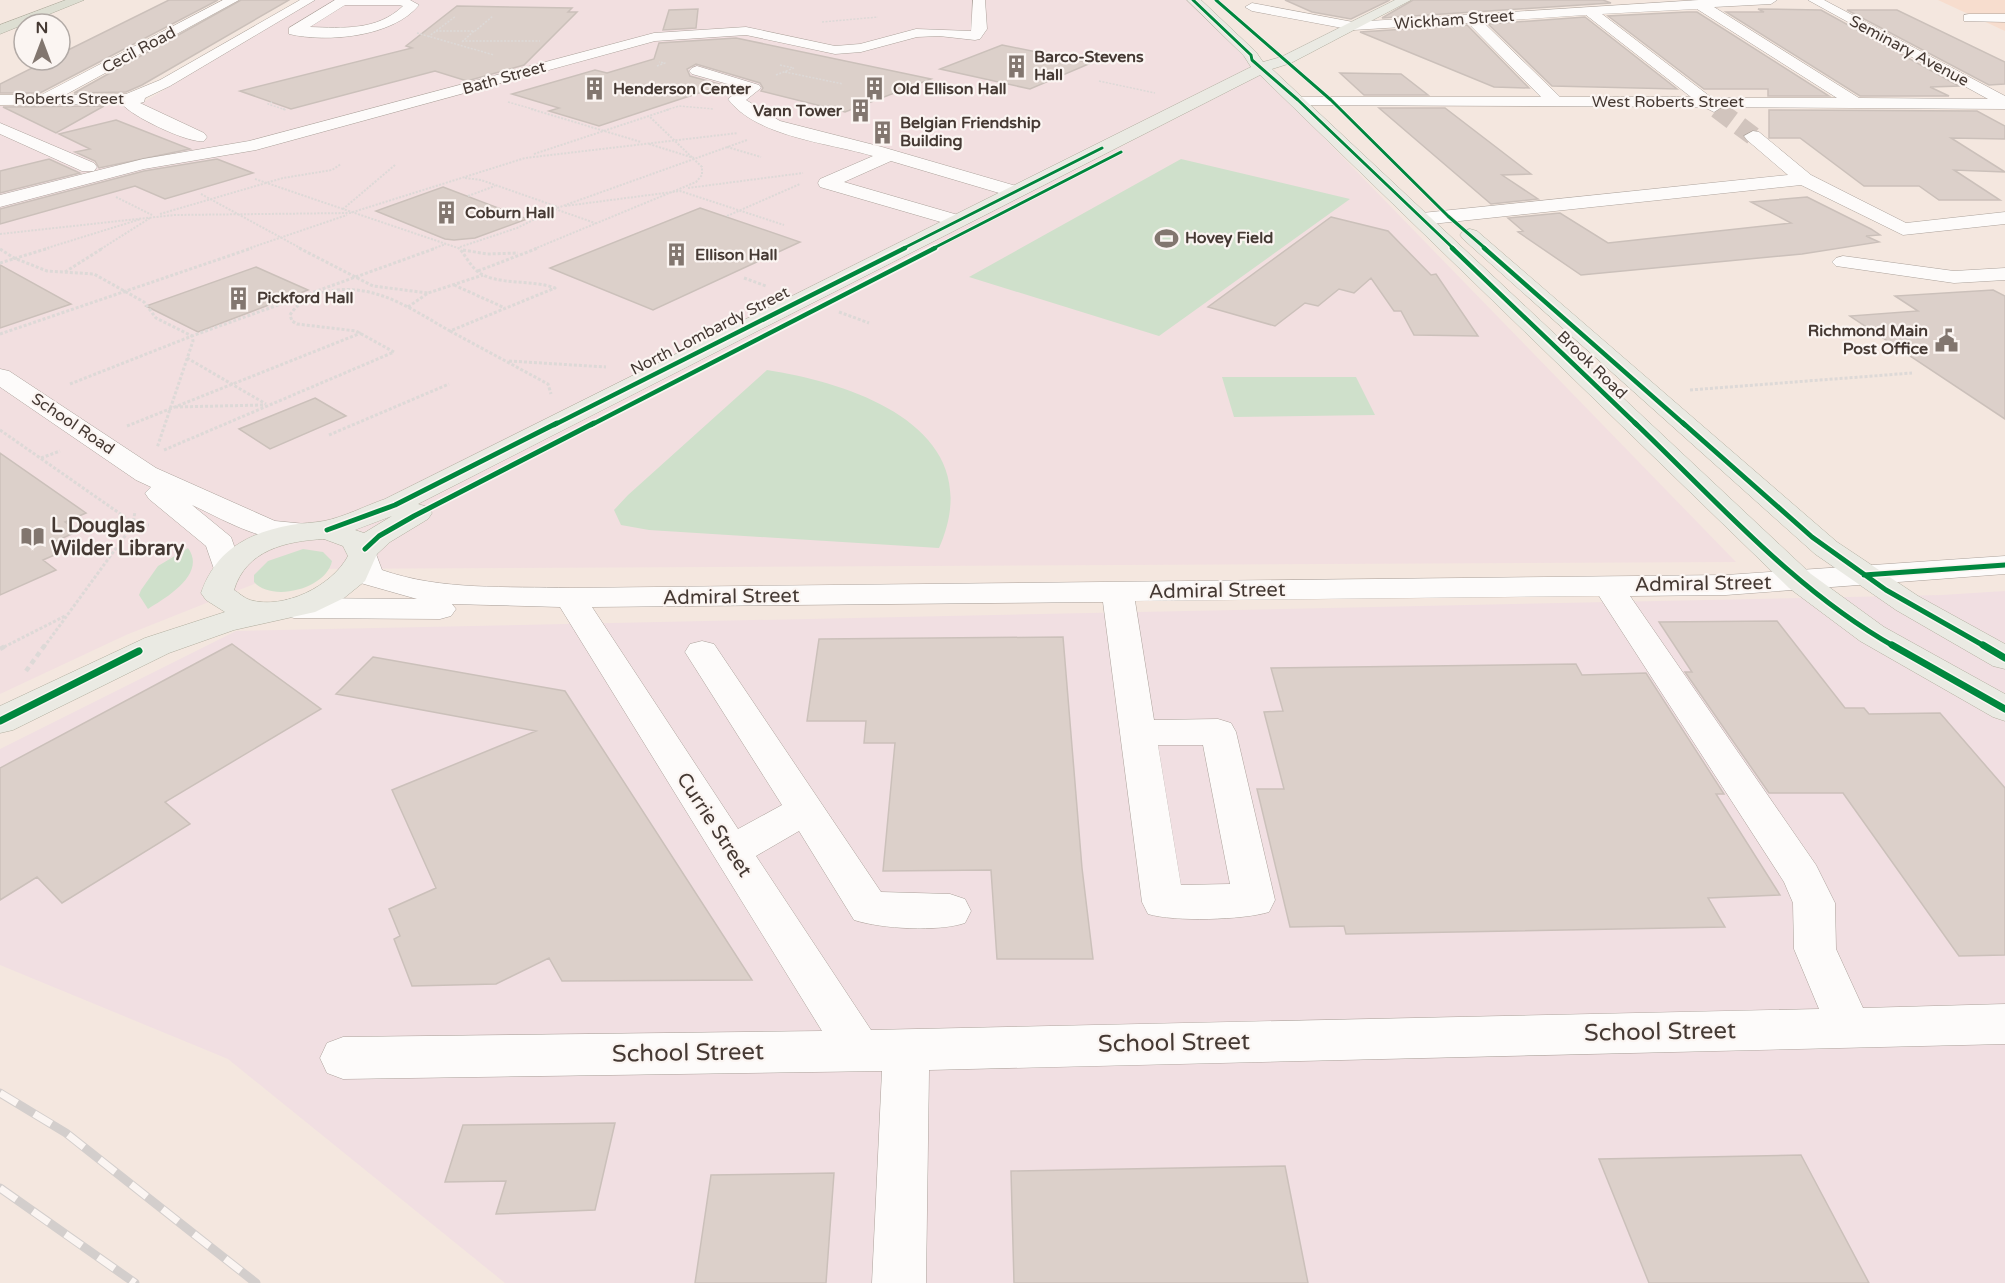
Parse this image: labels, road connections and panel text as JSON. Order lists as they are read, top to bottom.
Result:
{
  "streets": {
    "main road": ["North Lombardy Street", "Brook Road"],
    "street": [
      "Wickham Street",
      "Cecil Road",
      "Seminary Avenue",
      "Bath Street",
      "Roberts Street",
      "West Roberts Street",
      "School Road",
      "Admiral Street",
      "Currie Street",
      "School Street"
    ]
  },
  "crossings": [
    ["Wickham Street", "North Lombardy Street"],
    ["Cecil Road", "Roberts Street"],
    ["Seminary Avenue", "West Roberts Street"],
    ["West Roberts Street", "Brook Road"],
    ["North Lombardy Street", "Brook Road"],
    ["North Lombardy Street", "School Road"],
    ["North Lombardy Street", "Admiral Street"],
    ["Brook Road", "Admiral Street"],
    ["Admiral Street", "Currie Street"],
    ["Currie Street", "School Street"]
  ],
  "places": {
    "building": [
      "Barco-Stevens Hall",
      "Henderson Center",
      "Old Ellison Hall",
      "Vann Tower",
      "Belgian Friendship Building",
      "Coburn Hall",
      "Ellison Hall",
      "Pickford Hall"
    ],
    "sports": ["Hovey Field"],
    "public building": ["Richmond Main Post Office"],
    "library": ["L Douglas Wilder Library"]
  },
  "north": "top"
}
